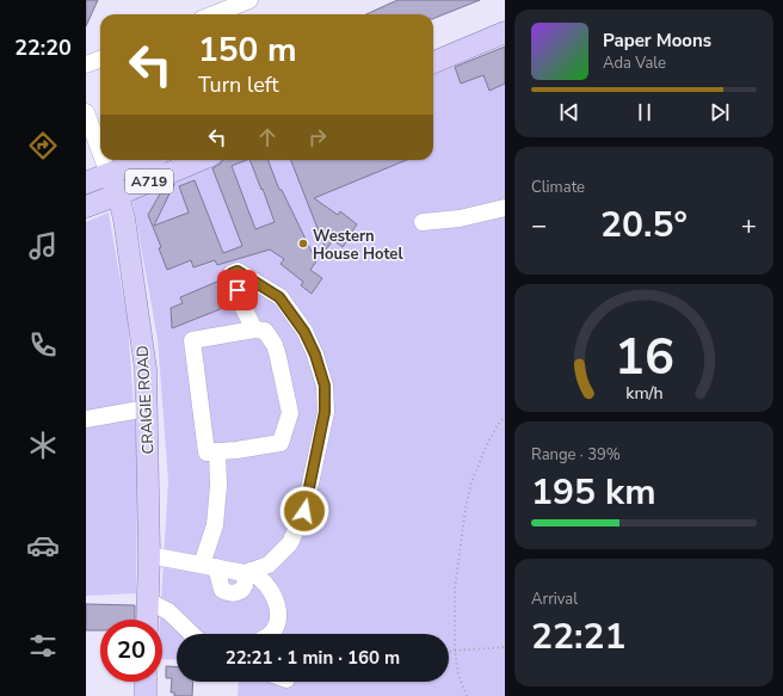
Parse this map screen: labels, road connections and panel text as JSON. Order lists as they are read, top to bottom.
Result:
{
  "streets": {
    "main road": ["A719", "CRAIGIE ROAD"]
  },
  "crossings": [
    ["A719", "CRAIGIE ROAD"]
  ],
  "places": ["Western House Hotel"],
  "page": {
    "tabs": "22:20",
    "turn": ["150 m", "Turn left"],
    "song": ["Paper Moons", "Ada Vale"],
    "tile": [
      "Climate",
      ["Range · 39%", "195 km"],
      ["Arrival", "22:21"]
    ],
    "heat": ["−", "20.5°", "+"],
    "limit": "20",
    "trip": "22:21 · 1 min · 160 m",
    "gauge": ["16", "km/h"]
  }
}
